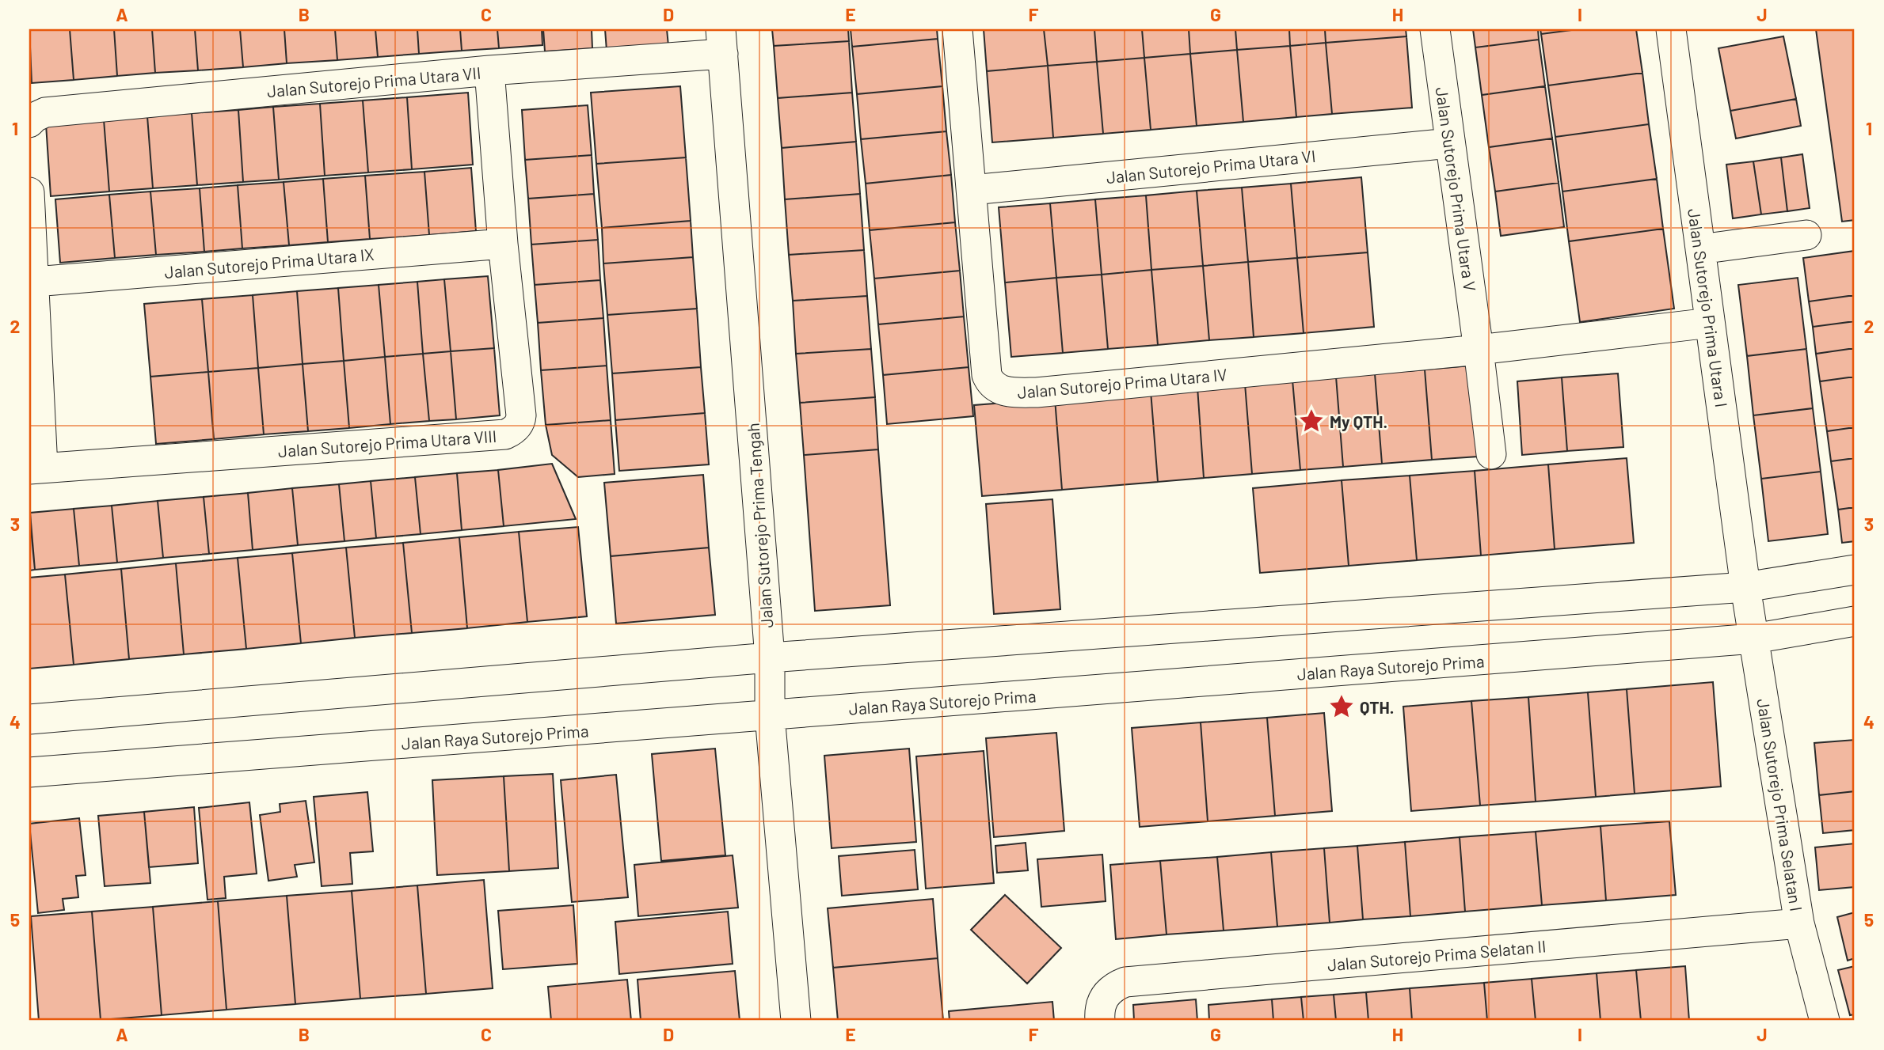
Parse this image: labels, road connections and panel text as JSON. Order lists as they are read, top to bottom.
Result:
{
  "streets": {
    "street": [
      "Jalan Sutorejo Prima Utara VII",
      "Jalan Sutorejo Prima Utara VI",
      "Jalan Sutorejo Prima Utara V",
      "Jalan Sutorejo Prima Utara IX",
      "Jalan Sutorejo Prima Utara I",
      "Jalan Sutorejo Prima Utara IV",
      "Jalan Sutorejo Prima Utara VIII",
      "Jalan Sutorejo Prima Tengah",
      "Jalan Raya Sutorejo Prima",
      "Jalan Sutorejo Prima Selatan I",
      "Jalan Sutorejo Prima Selatan II"
    ]
  },
  "crossings": [
    ["Jalan Sutorejo Prima Utara VII", "Jalan Sutorejo Prima Utara VIII"],
    ["Jalan Sutorejo Prima Utara VII", "Jalan Sutorejo Prima Tengah"],
    ["Jalan Sutorejo Prima Utara VI", "Jalan Sutorejo Prima Utara V"],
    ["Jalan Sutorejo Prima Utara VI", "Jalan Sutorejo Prima Utara IV"],
    ["Jalan Sutorejo Prima Utara V", "Jalan Sutorejo Prima Utara IV"],
    ["Jalan Sutorejo Prima Utara IX", "Jalan Sutorejo Prima Utara VIII"],
    ["Jalan Sutorejo Prima Utara I", "Jalan Sutorejo Prima Utara IV"],
    ["Jalan Sutorejo Prima Utara I", "Jalan Sutorejo Prima Selatan I"],
    ["Jalan Sutorejo Prima Tengah", "Jalan Raya Sutorejo Prima"],
    ["Jalan Raya Sutorejo Prima", "Jalan Sutorejo Prima Selatan I"],
    ["Jalan Sutorejo Prima Selatan I", "Jalan Sutorejo Prima Selatan II"]
  ],
  "places": {
    "place": ["My QTH.", "QTH."]
  },
  "grid": {
    "columns": [
      "A",
      "B",
      "C",
      "D",
      "E",
      "F",
      "G",
      "H",
      "I",
      "J"
    ],
    "rows": [
      "1",
      "2",
      "3",
      "4",
      "5"
    ]
  }
}
